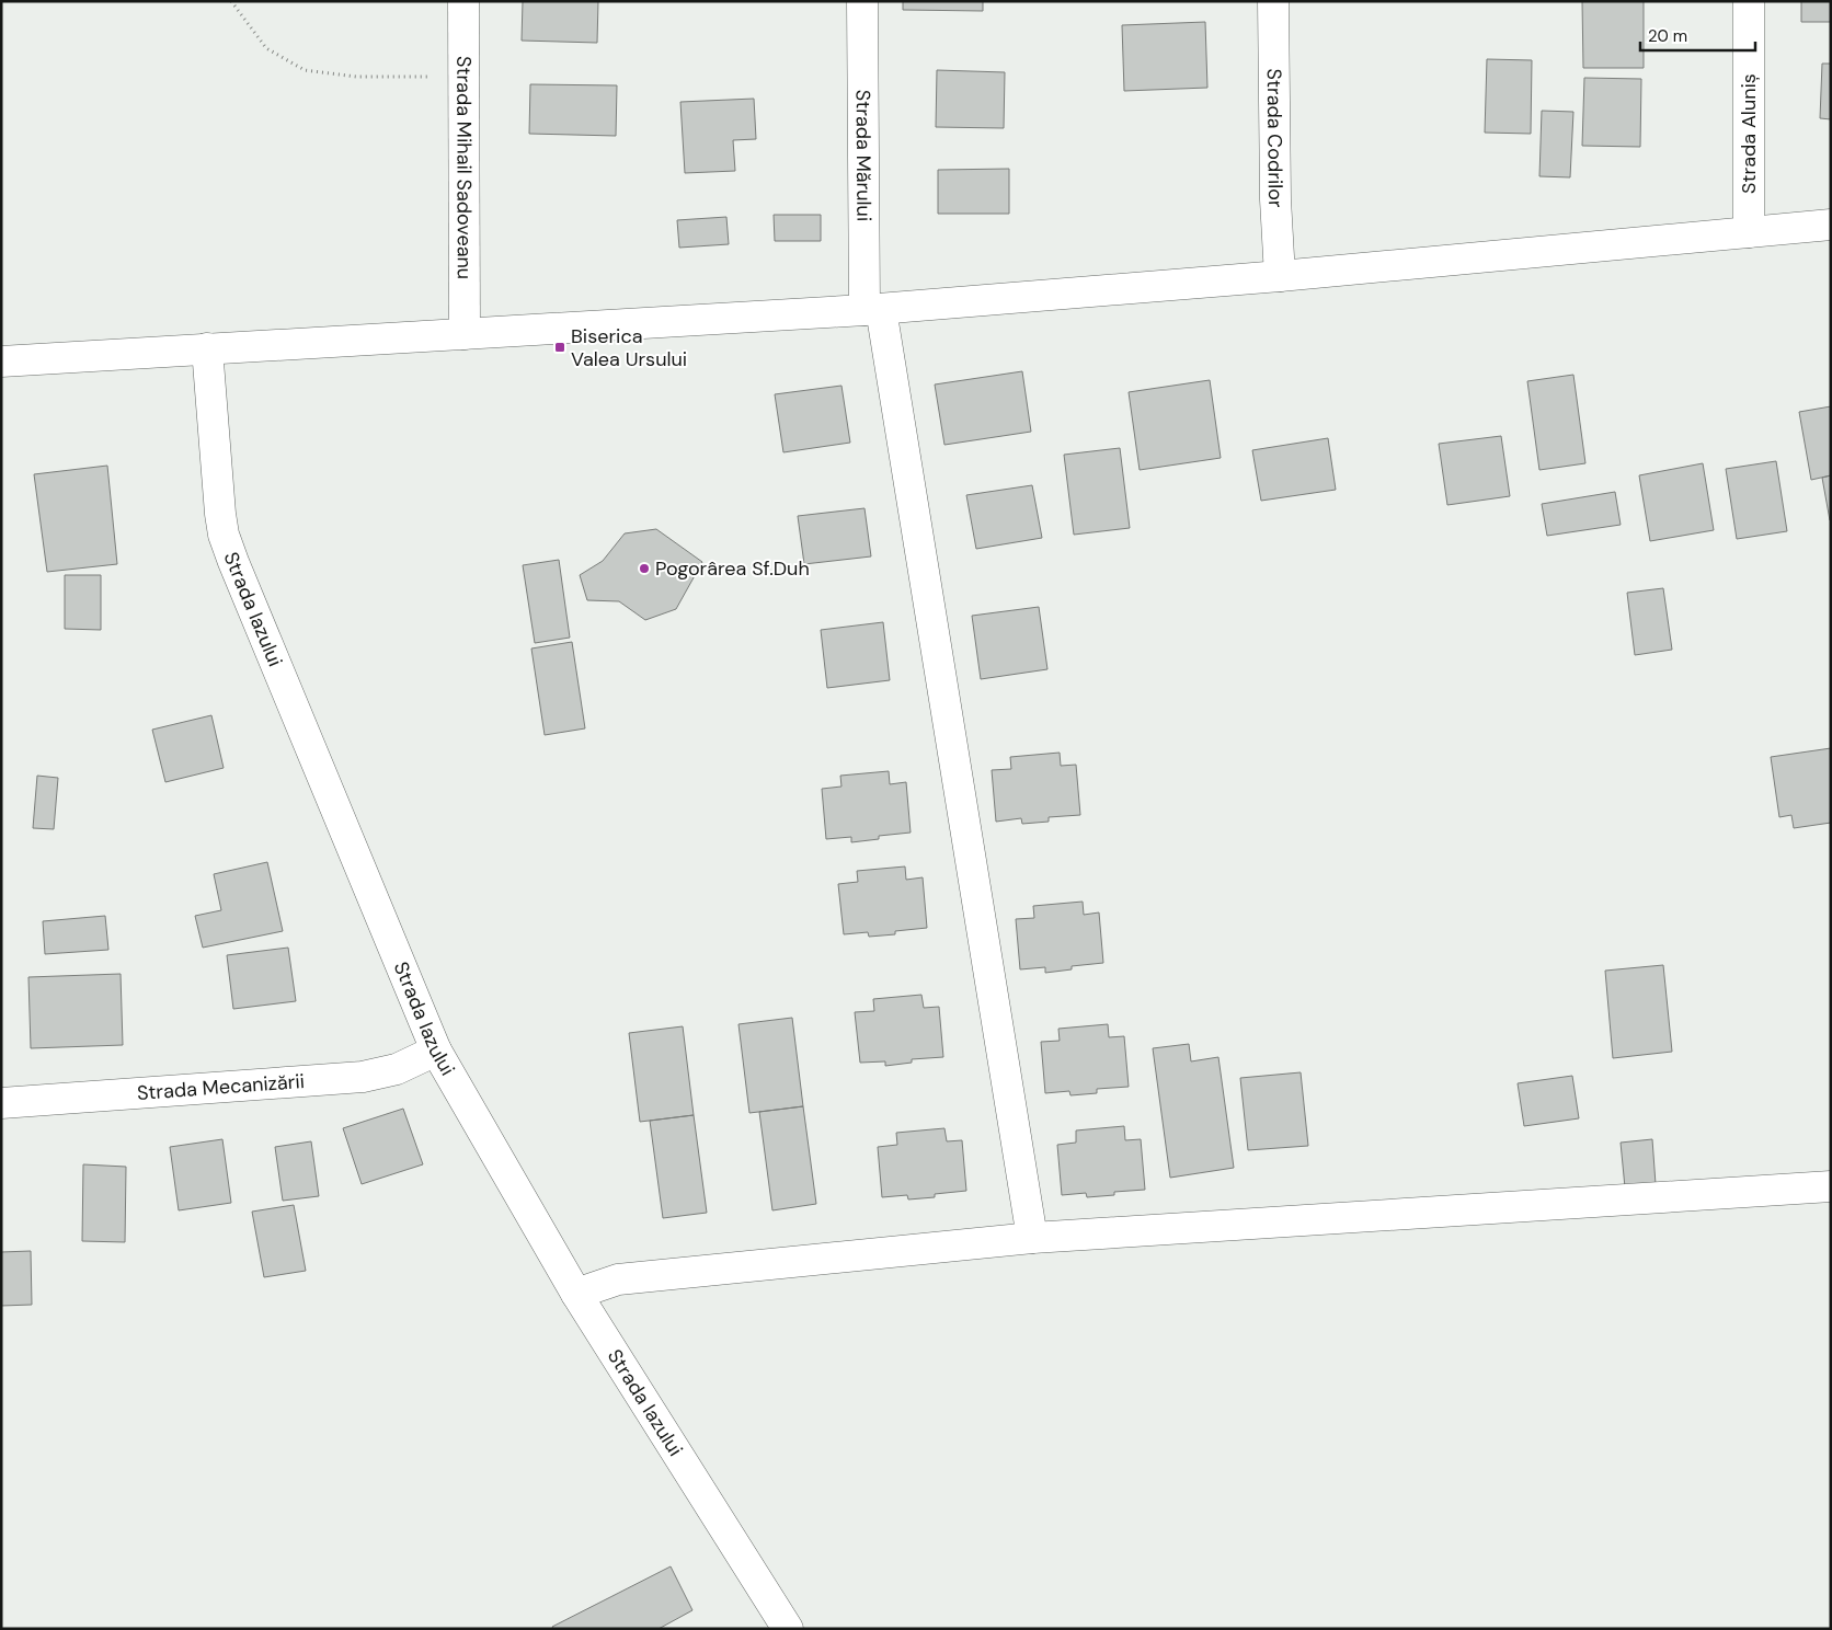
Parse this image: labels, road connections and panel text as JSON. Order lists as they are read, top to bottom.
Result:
{
  "streets": {
    "street": [
      "Strada Aluniș",
      "Strada Codrilor",
      "Strada Mărului",
      "Strada Mihail Sadoveanu",
      "Strada Iazului",
      "Strada Mecanizării"
    ]
  },
  "crossings": [
    ["Strada Iazului", "Strada Mecanizării"]
  ],
  "places": {
    "transit": ["Biserica Valea Ursului"],
    "other": ["Pogorârea Sf.Duh"]
  },
  "scale_bar": "20 m"
}
